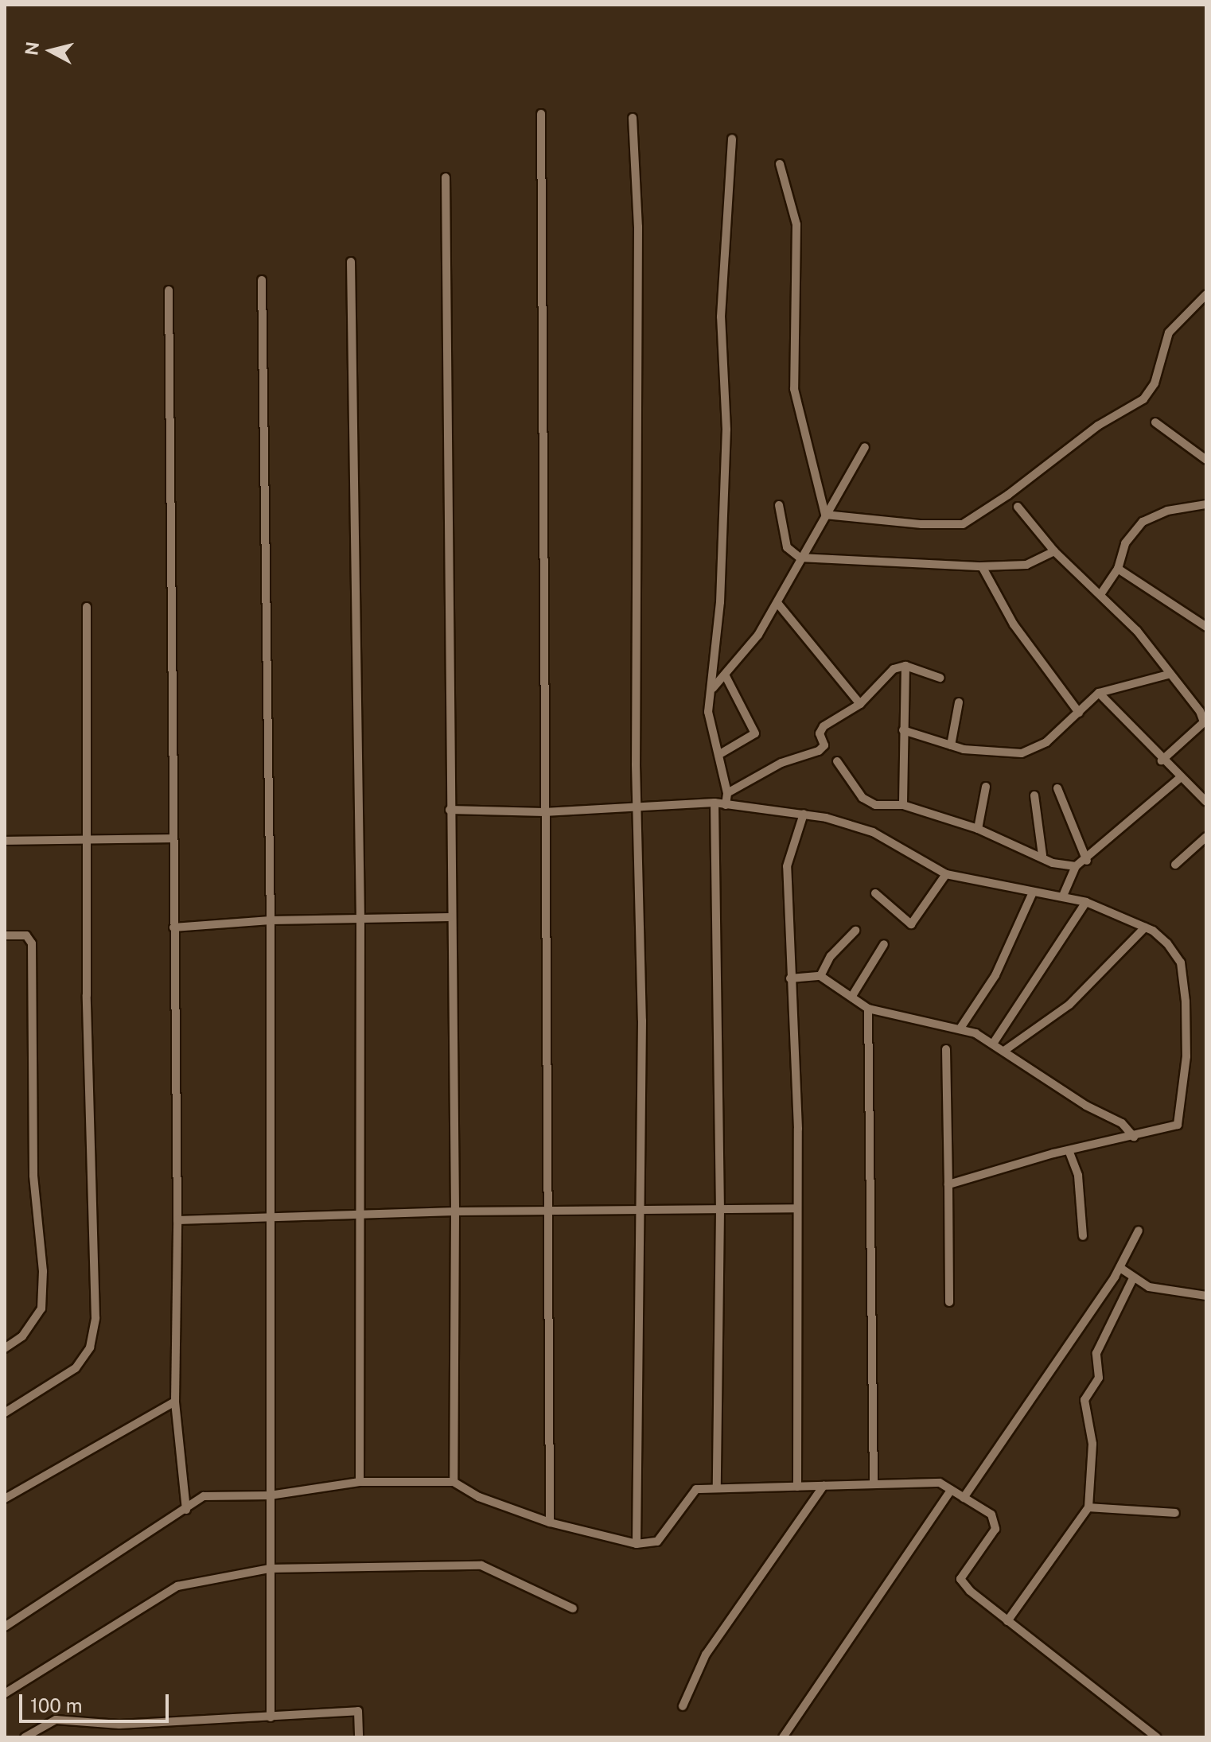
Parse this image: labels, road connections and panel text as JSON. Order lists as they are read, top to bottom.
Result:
{
  "scale_bar": "100 m",
  "north": "left"
}
